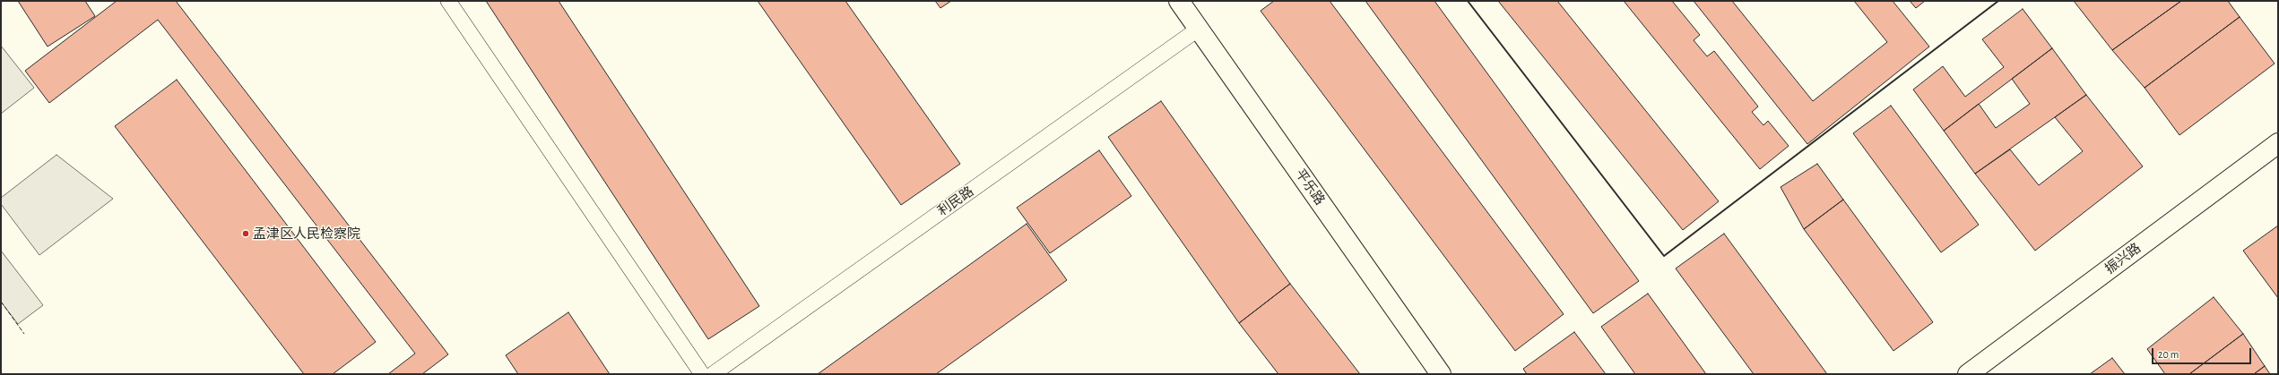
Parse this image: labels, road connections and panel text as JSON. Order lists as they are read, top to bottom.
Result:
{
  "streets": {
    "street": ["平乐路", "振兴路"],
    "lane": ["利民路"]
  },
  "crossings": [
    ["平乐路", "利民路"]
  ],
  "places": ["孟津区人民检察院"],
  "scale_bar": "20 m"
}
